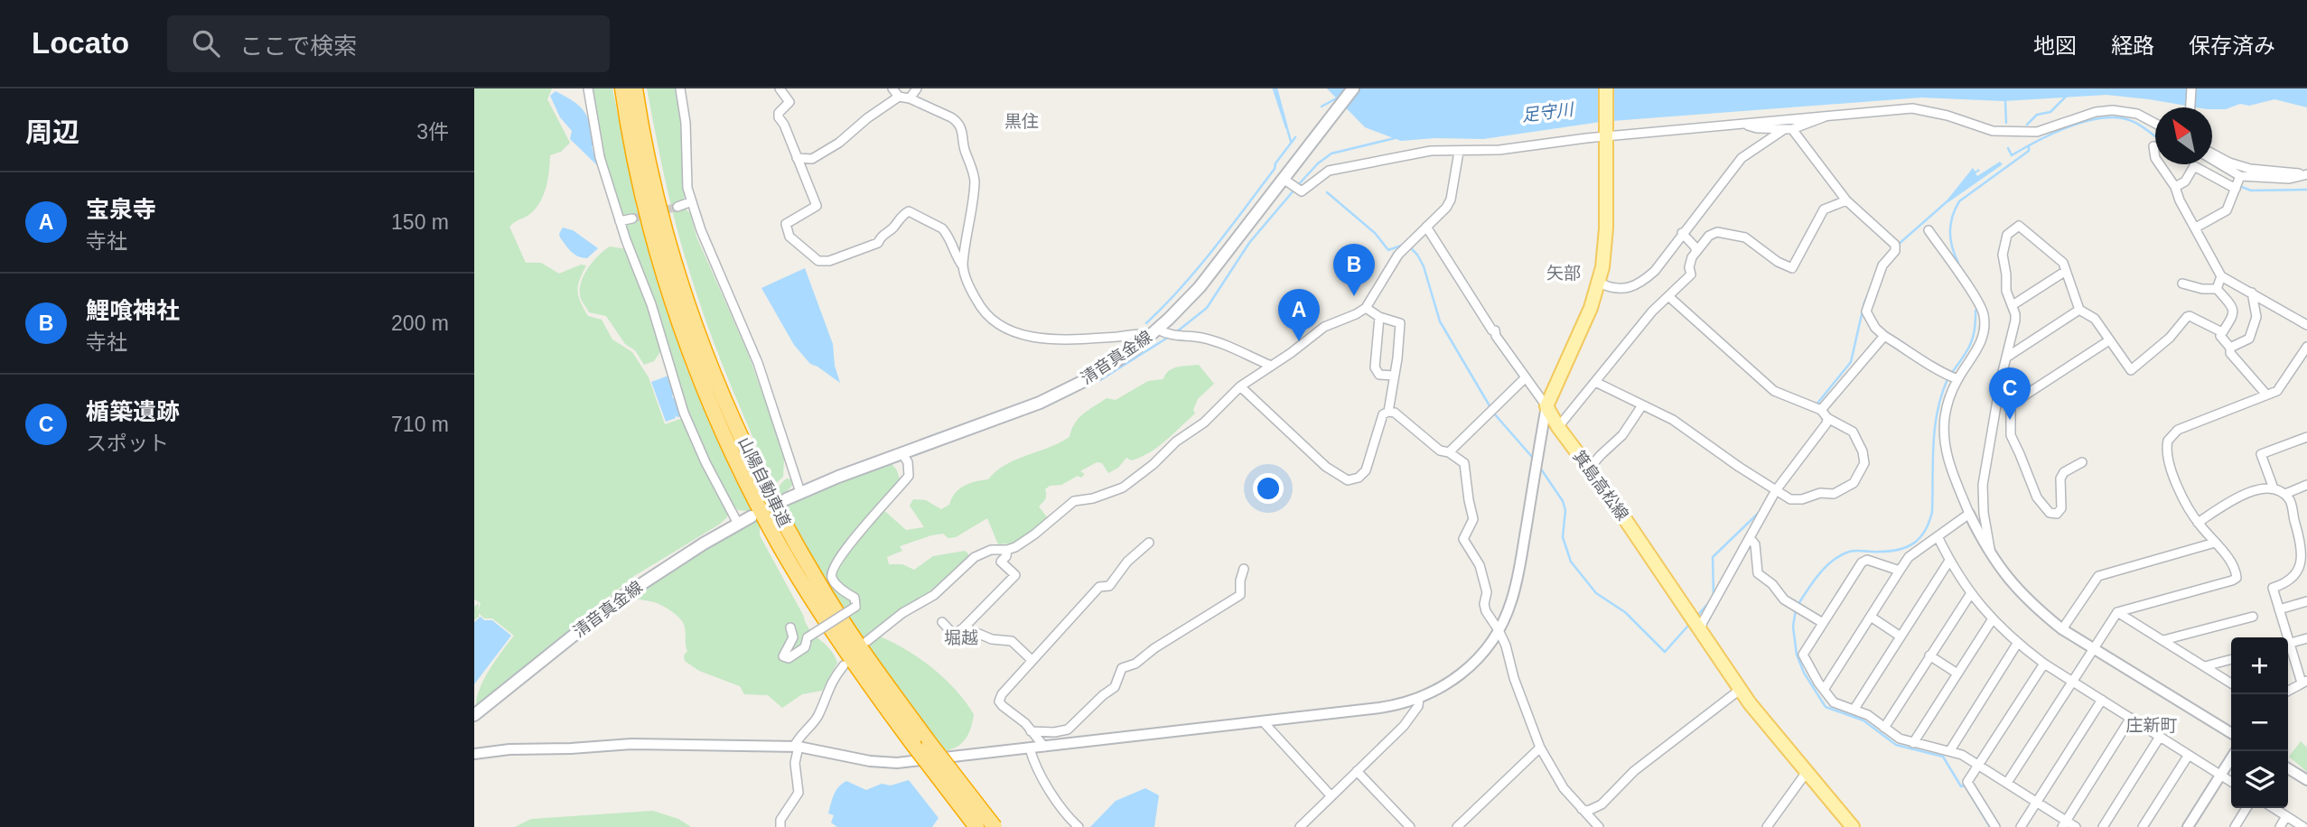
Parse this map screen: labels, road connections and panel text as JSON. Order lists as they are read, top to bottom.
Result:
{
  "streets": {
    "highway": ["山陽自動車道"],
    "main road": ["清音真金線", "箕島高松線"]
  },
  "districts": [
    "黒住",
    "矢部",
    "堀越",
    "庄新町"
  ],
  "water": ["足守川"],
  "north": "top left",
  "page": {
    "header": "Locato",
    "search": "ここで検索",
    "nav": ["地図", "経路", "保存済み"],
    "heading": ["周辺", "3件"],
    "list": [
      {
        "mark": "A",
        "name": "宝泉寺",
        "note": "寺社",
        "value": "150 m"
      },
      {
        "mark": "B",
        "name": "鯉喰神社",
        "note": "寺社",
        "value": "200 m"
      },
      {
        "mark": "C",
        "name": "楯築遺跡",
        "note": "スポット",
        "value": "710 m"
      }
    ],
    "pins": ["B", "A", "C"],
    "map_buttons": ["+", "−"]
  }
}
